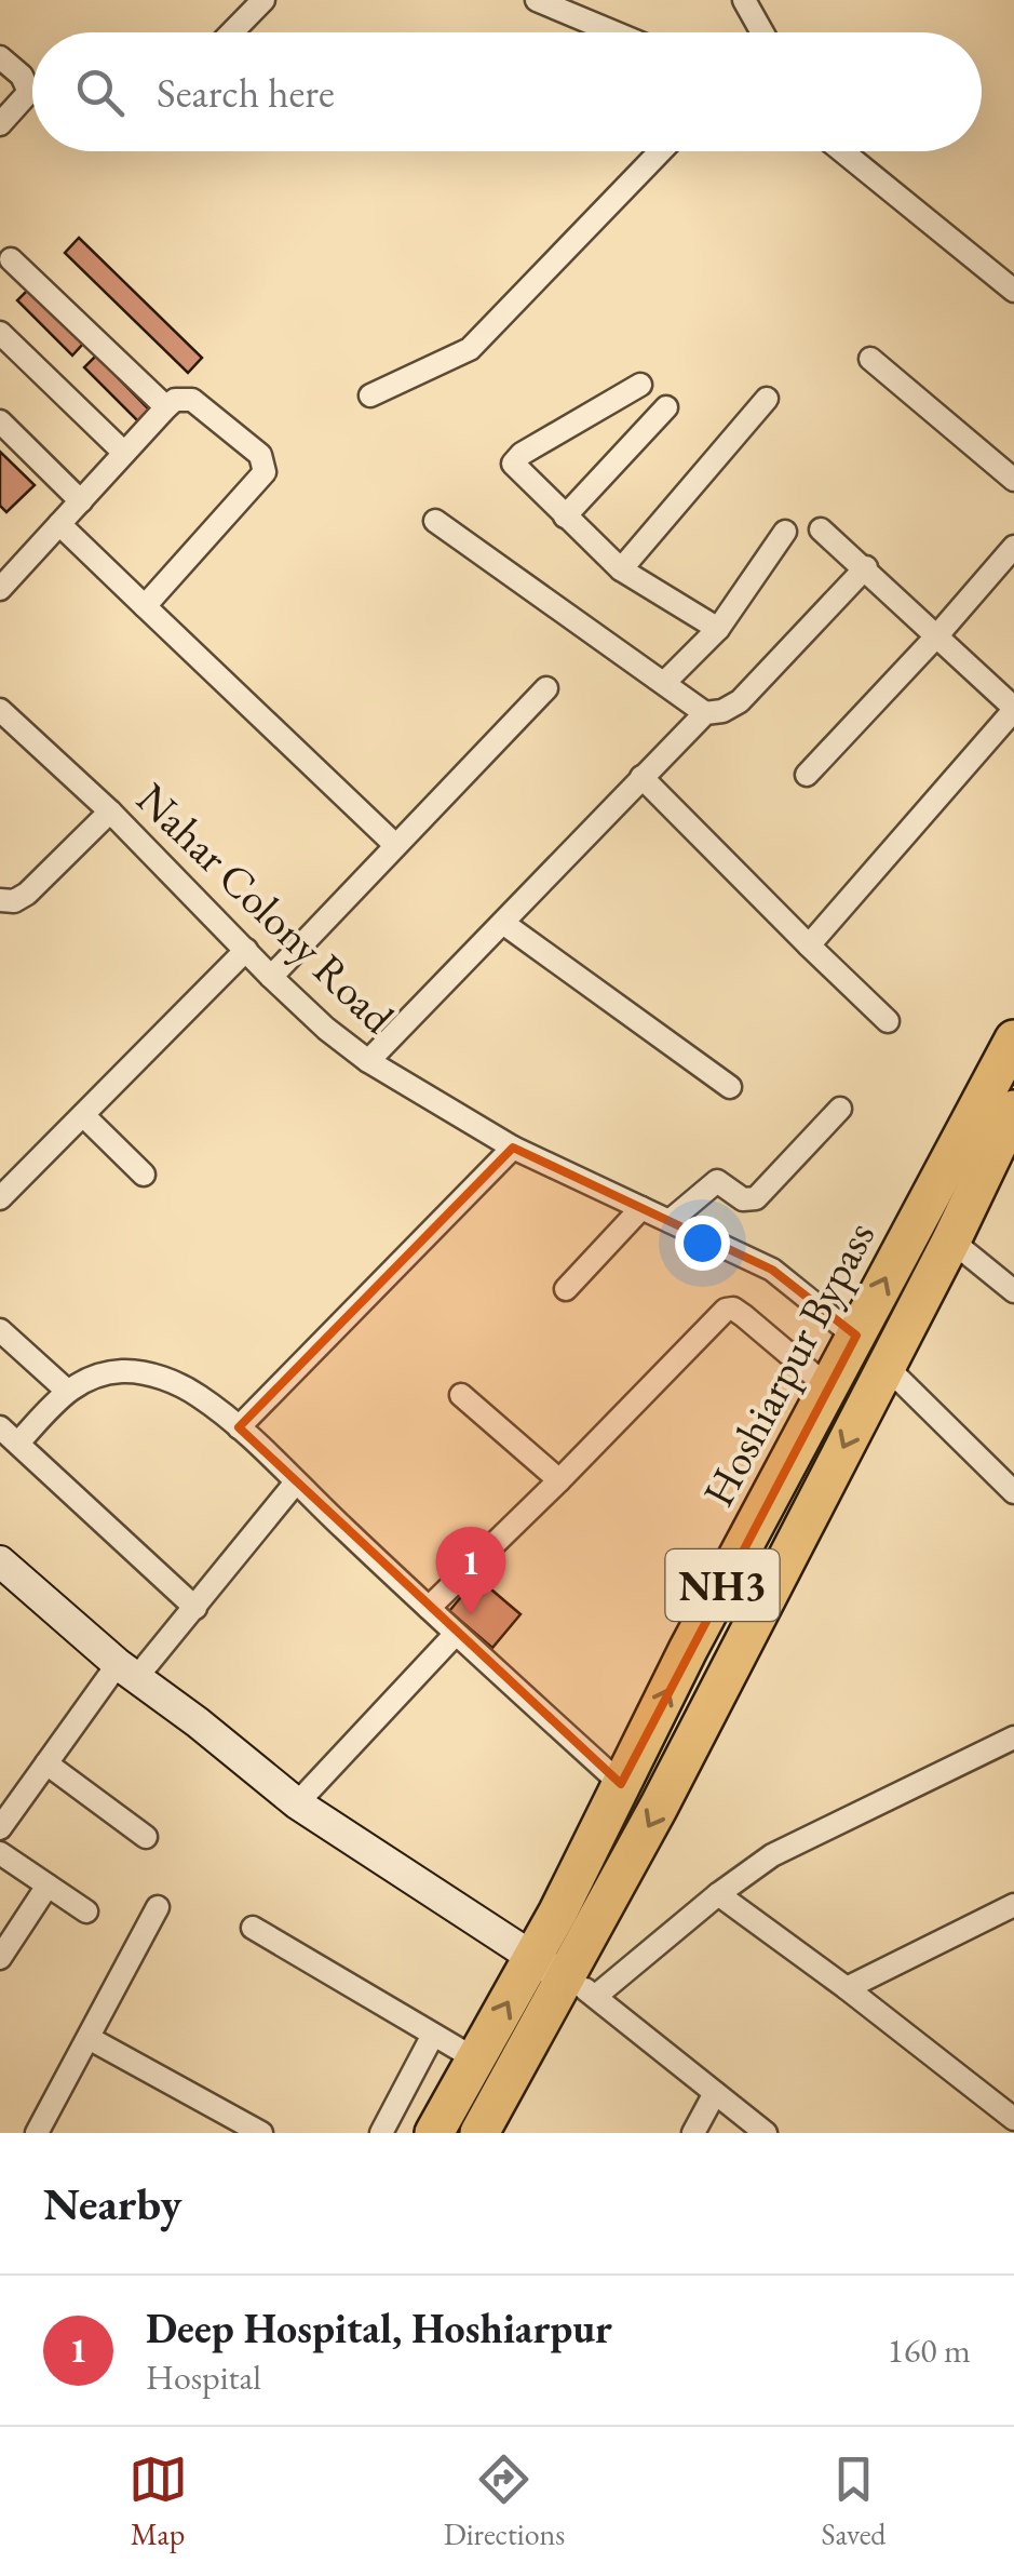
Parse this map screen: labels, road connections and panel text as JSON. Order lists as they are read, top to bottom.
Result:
{
  "streets": {
    "highway": ["Hoshiarpur Bypass", "NH3"],
    "street": ["Nahar Colony Road"]
  },
  "crossings": [
    ["Nahar Colony Road", "Hoshiarpur Bypass"],
    ["Nahar Colony Road", "NH3"],
    ["Hoshiarpur Bypass", "NH3"]
  ],
  "page": {
    "search": "Search here",
    "pins": "1",
    "heading": "Nearby",
    "list": [
      {
        "mark": "1",
        "name": "Deep Hospital, Hoshiarpur",
        "note": "Hospital",
        "value": "160 m"
      }
    ],
    "nav": ["Map", "Directions", "Saved"]
  }
}
